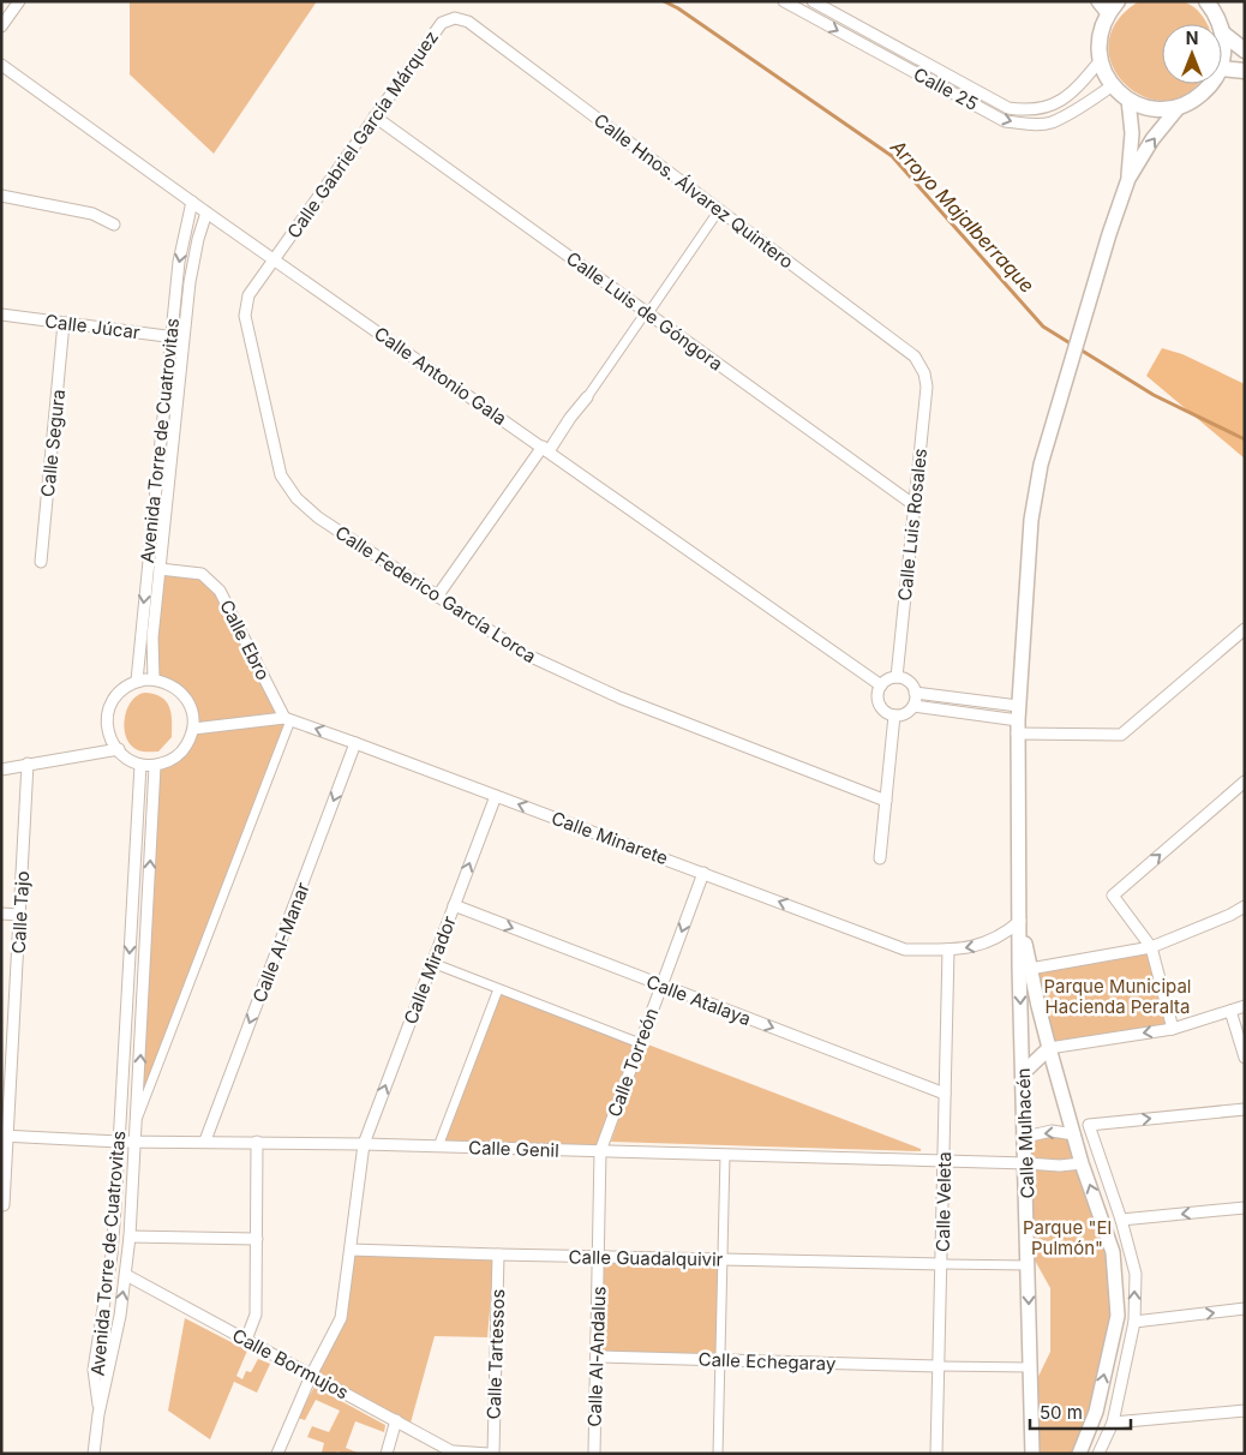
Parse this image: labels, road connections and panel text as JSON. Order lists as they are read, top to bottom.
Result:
{
  "streets": {
    "street": [
      "Calle 25",
      "Calle Gabriel García Márquez",
      "Calle Hnos. Álvarez Quintero",
      "Calle Luis de Góngora",
      "Calle Júcar",
      "Calle Antonio Gala",
      "Avenida Torre de Cuatrovitas",
      "Calle Segura",
      "Calle Luis Rosales",
      "Calle Federico García Lorca",
      "Calle Ebro",
      "Calle Minarete",
      "Calle Tajo",
      "Calle Al-Manar",
      "Calle Mirador",
      "Calle Atalaya",
      "Calle Torreón",
      "Calle Mulhacén",
      "Calle Genil",
      "Calle Veleta",
      "Calle Guadalquivir",
      "Calle Tartessos",
      "Calle Al-Andalus",
      "Calle Echegaray",
      "Calle Bormujos"
    ]
  },
  "crossings": [
    ["Calle Gabriel García Márquez", "Calle Hnos. Álvarez Quintero"],
    ["Calle Gabriel García Márquez", "Calle Luis de Góngora"],
    ["Calle Gabriel García Márquez", "Calle Antonio Gala"],
    ["Calle Gabriel García Márquez", "Calle Federico García Lorca"],
    ["Calle Hnos. Álvarez Quintero", "Calle Luis Rosales"],
    ["Calle Luis de Góngora", "Calle Luis Rosales"],
    ["Calle Júcar", "Avenida Torre de Cuatrovitas"],
    ["Calle Júcar", "Calle Segura"],
    ["Calle Antonio Gala", "Avenida Torre de Cuatrovitas"],
    ["Calle Antonio Gala", "Calle Luis Rosales"],
    ["Calle Antonio Gala", "Calle Federico García Lorca"],
    ["Avenida Torre de Cuatrovitas", "Calle Ebro"],
    ["Avenida Torre de Cuatrovitas", "Calle Minarete"],
    ["Avenida Torre de Cuatrovitas", "Calle Genil"],
    ["Avenida Torre de Cuatrovitas", "Calle Bormujos"],
    ["Calle Ebro", "Calle Minarete"],
    ["Calle Minarete", "Calle Al-Manar"],
    ["Calle Minarete", "Calle Mirador"],
    ["Calle Minarete", "Calle Torreón"],
    ["Calle Minarete", "Calle Mulhacén"],
    ["Calle Minarete", "Calle Veleta"],
    ["Calle Tajo", "Calle Genil"],
    ["Calle Al-Manar", "Calle Genil"],
    ["Calle Mirador", "Calle Atalaya"],
    ["Calle Mirador", "Calle Genil"],
    ["Calle Mirador", "Calle Guadalquivir"],
    ["Calle Mirador", "Calle Bormujos"],
    ["Calle Atalaya", "Calle Torreón"],
    ["Calle Atalaya", "Calle Veleta"],
    ["Calle Torreón", "Calle Genil"],
    ["Calle Torreón", "Calle Al-Andalus"],
    ["Calle Mulhacén", "Calle Genil"],
    ["Calle Genil", "Calle Veleta"],
    ["Calle Genil", "Calle Al-Andalus"],
    ["Calle Veleta", "Calle Guadalquivir"],
    ["Calle Veleta", "Calle Echegaray"],
    ["Calle Guadalquivir", "Calle Tartessos"],
    ["Calle Guadalquivir", "Calle Al-Andalus"],
    ["Calle Al-Andalus", "Calle Echegaray"]
  ],
  "one_way": ["Calle 25", "Calle Minarete", "Calle Torreón"],
  "water": ["Arroyo Majalberraque"],
  "parks": ["Parque Municipal Hacienda Peralta", "Parque \"El Pulmón\""],
  "scale_bar": "50 m",
  "north": "top"
}
